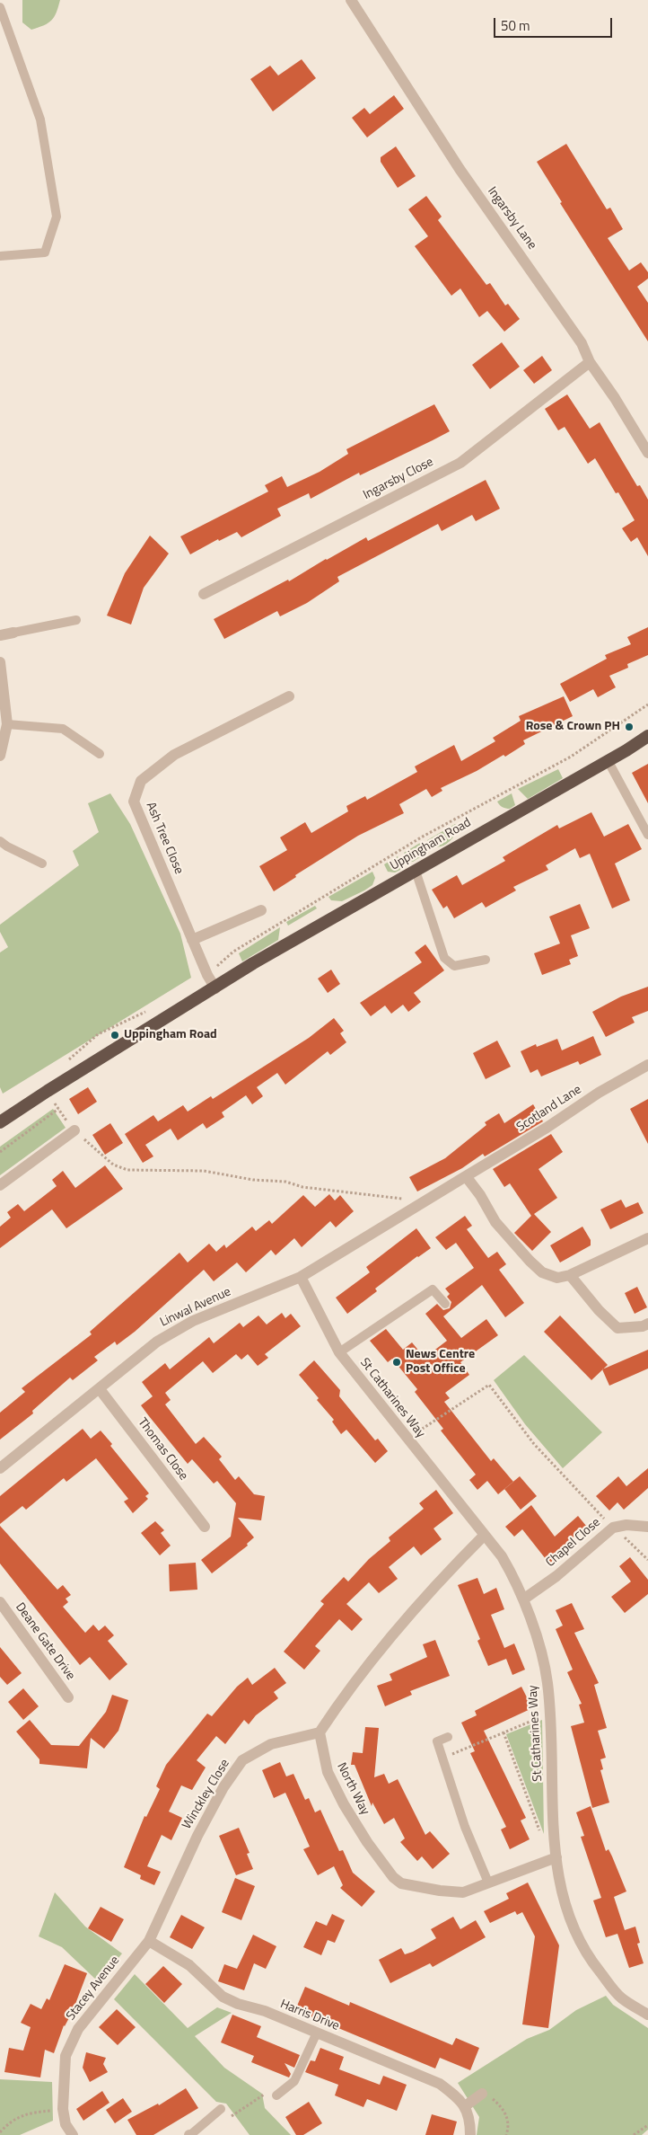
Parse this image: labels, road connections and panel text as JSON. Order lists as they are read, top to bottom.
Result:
{
  "streets": {
    "highway": ["Uppingham Road"],
    "street": [
      "Ingarsby Lane",
      "Ingarsby Close",
      "Ash Tree Close",
      "Scotland Lane",
      "Linwal Avenue",
      "St Catharines Way",
      "Thomas Close",
      "Chapel Close",
      "Deane Gate Drive",
      "North Way",
      "Winckley Close",
      "Stacey Avenue",
      "Harris Drive"
    ]
  },
  "crossings": [
    ["Ingarsby Lane", "Ingarsby Close"],
    ["Ash Tree Close", "Uppingham Road"],
    ["Scotland Lane", "Linwal Avenue"],
    ["Linwal Avenue", "St Catharines Way"],
    ["Linwal Avenue", "Thomas Close"],
    ["St Catharines Way", "Chapel Close"],
    ["St Catharines Way", "North Way"],
    ["North Way", "Winckley Close"],
    ["Winckley Close", "Stacey Avenue"],
    ["Stacey Avenue", "Harris Drive"]
  ],
  "places": ["Rose & Crown PH", "Uppingham Road", "News Centre Post Office"],
  "scale_bar": "50 m"
}
